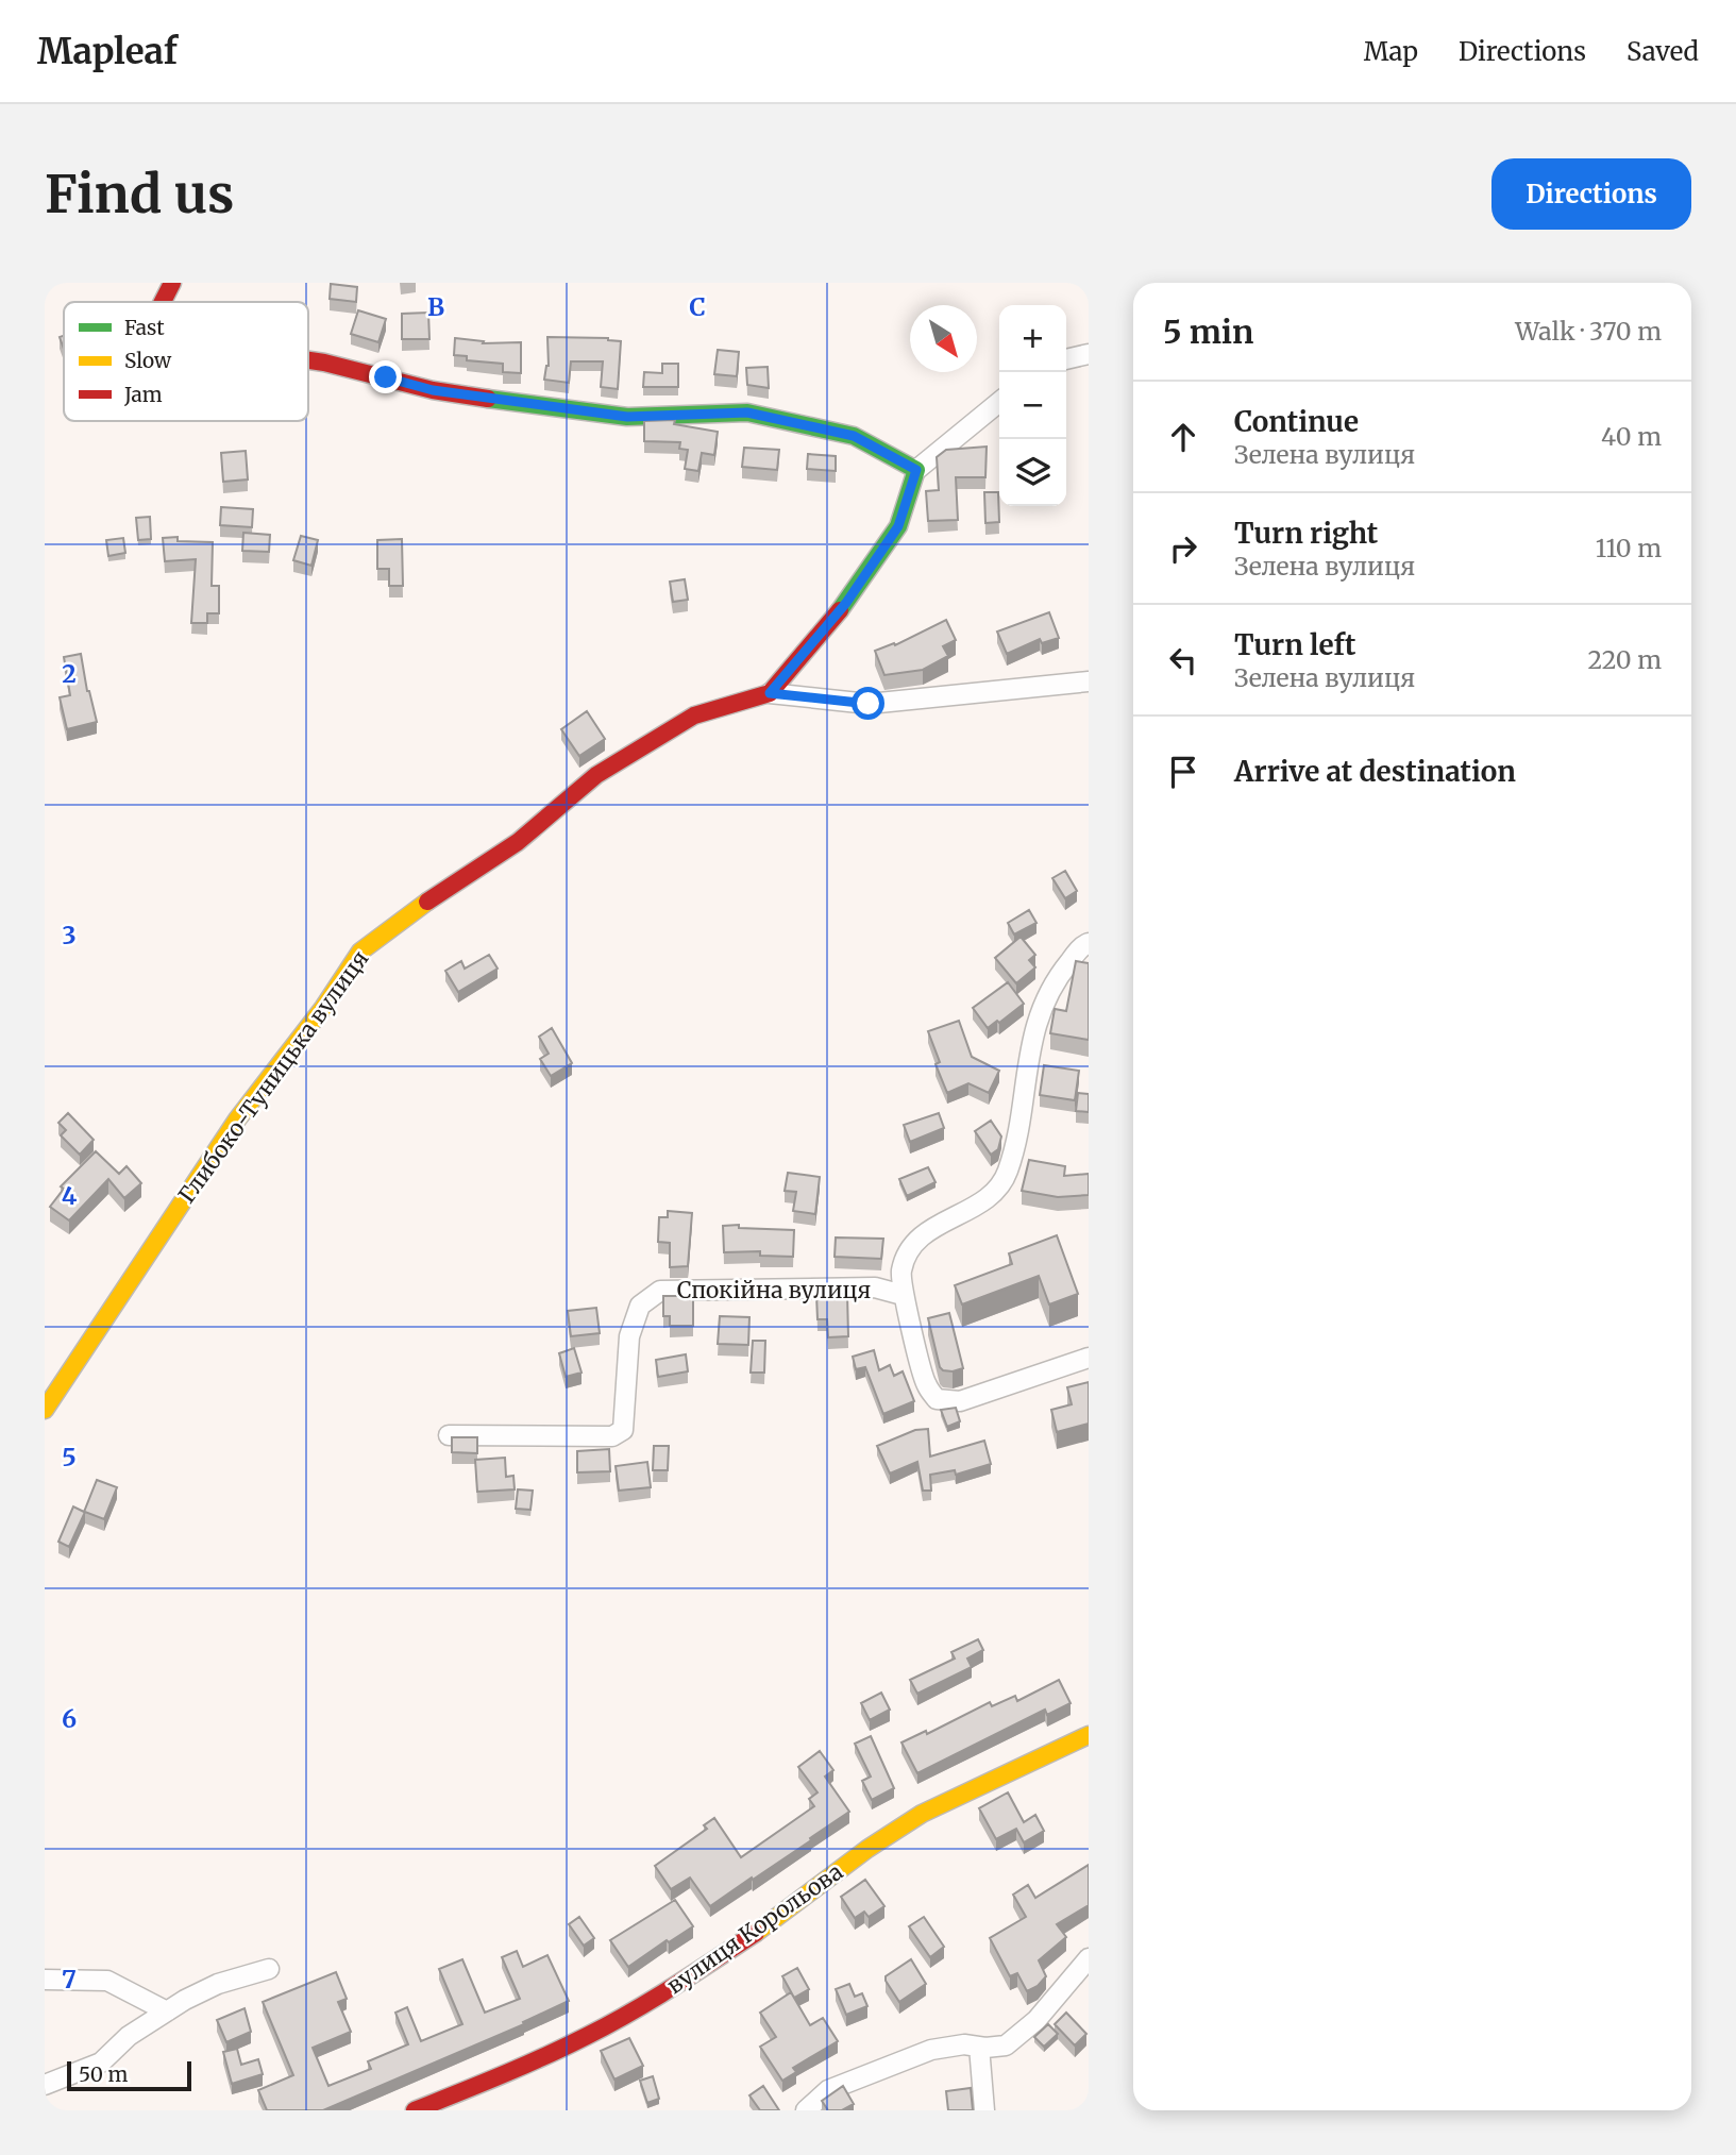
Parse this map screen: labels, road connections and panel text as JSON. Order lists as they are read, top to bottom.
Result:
{
  "streets": {
    "street": ["Глибоко-Туницька вулиця", "Спокійна вулиця", "вулиця Корольова"]
  },
  "legend": ["Fast", "Slow", "Jam"],
  "scale_bar": "50 m",
  "north": "bottom right",
  "page": {
    "header": "Mapleaf",
    "nav": ["Map", "Directions", "Saved"],
    "buttons": "Directions",
    "title": "Find us",
    "heading": ["5 min", "Walk · 370 m"],
    "map_buttons": ["+", "−"],
    "list": [
      ["Continue", "Зелена вулиця", "40 m"],
      ["Turn right", "Зелена вулиця", "110 m"],
      ["Turn left", "Зелена вулиця", "220 m"],
      "Arrive at destination"
    ],
    "scale": "50 m"
  },
  "grid": {
    "columns": ["B", "C"],
    "rows": [
      "2",
      "3",
      "4",
      "5",
      "6",
      "7"
    ]
  }
}
